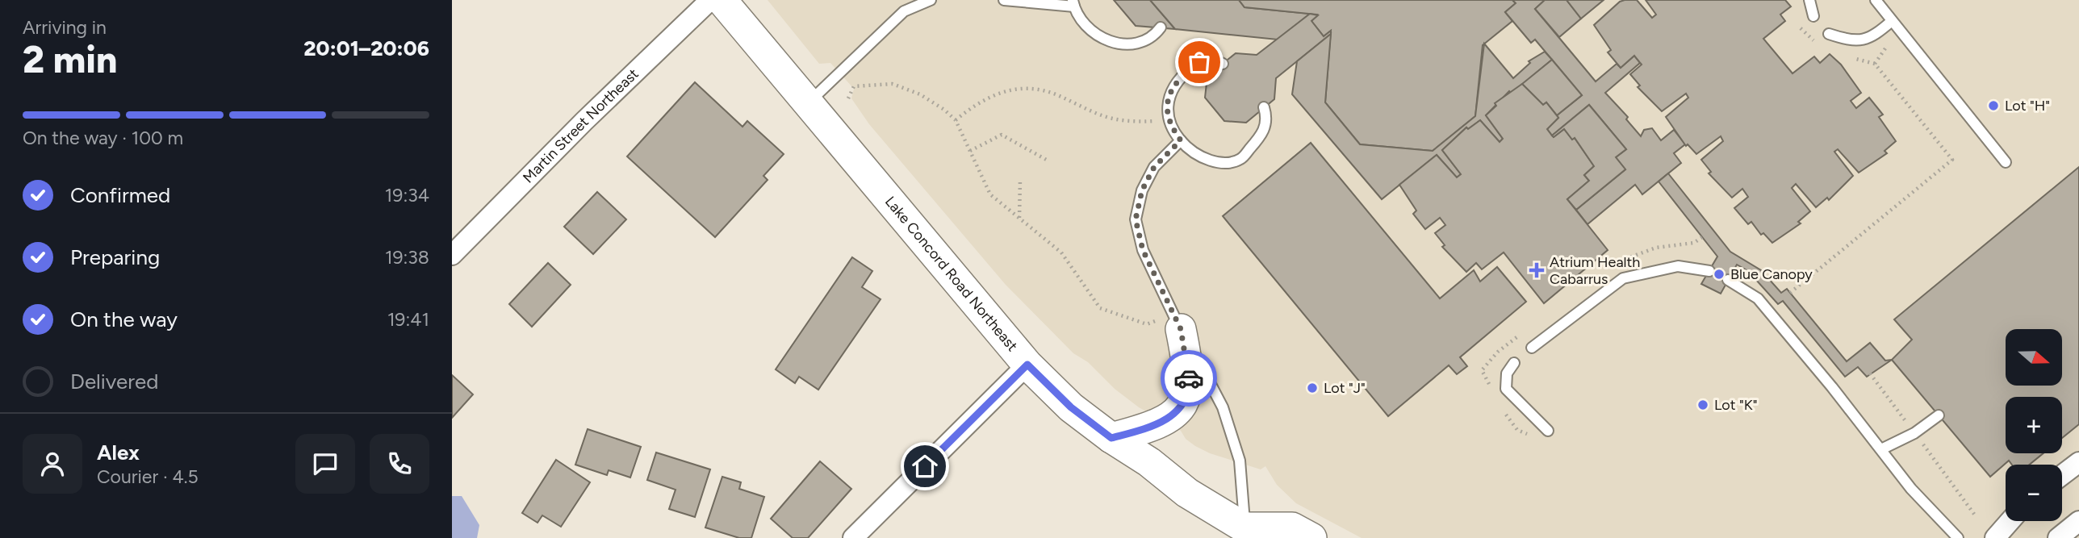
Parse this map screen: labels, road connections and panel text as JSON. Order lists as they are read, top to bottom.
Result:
{
  "streets": {
    "main road": ["Lake Concord Road Northeast"],
    "street": ["Martin Street Northeast"]
  },
  "places": {
    "other": [
      "Lot \"H\"",
      "Blue Canopy",
      "Lot \"J\"",
      "Lot \"K\""
    ],
    "health": ["Atrium Health Cabarrus"]
  },
  "north": "right",
  "page": {
    "heading": ["2 min", "Arriving in", "20:01–20:06"],
    "panel": ["Alex", "Courier · 4.5"],
    "bar": "On the way · 100 m",
    "list": [
      ["Confirmed", "19:34"],
      ["Preparing", "19:38"],
      ["On the way", "19:41"],
      "Delivered"
    ],
    "map_buttons": ["+", "−"]
  }
}
